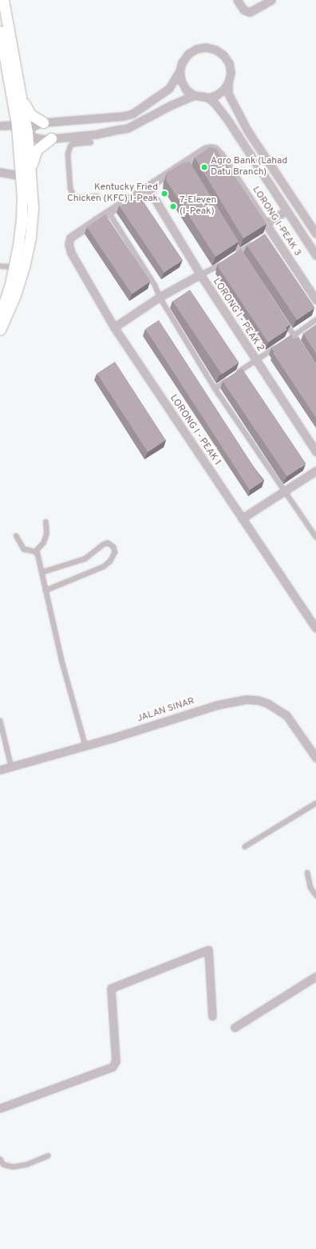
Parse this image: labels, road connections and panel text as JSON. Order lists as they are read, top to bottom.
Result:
{
  "streets": {
    "street": [
      "LORONG I-PEAK 3",
      "LORONG I - PEAK 2",
      "LORONG I - PEAK 1",
      "JALAN SINAR"
    ]
  },
  "crossings": [
    ["LORONG I-PEAK 3", "LORONG I - PEAK 2"]
  ],
  "places": ["Agro Bank (Lahad Datu Branch)", "Kentucky Fried Chicken (KFC) I-Peak", "7-Eleven (I-Peak)"]
}
